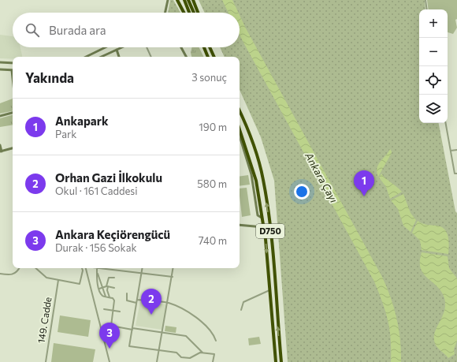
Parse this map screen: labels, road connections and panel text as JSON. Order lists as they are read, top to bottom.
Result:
{
  "streets": {
    "highway": ["D750"],
    "street": ["149. Cadde"]
  },
  "water": ["Ankara Çayı"],
  "page": {
    "map_buttons": ["+", "−"],
    "search": "Burada ara",
    "heading": ["Yakında", "3 sonuç"],
    "list": [
      {
        "mark": "1",
        "name": "Ankapark",
        "note": "Park",
        "value": "190 m"
      },
      {
        "mark": "2",
        "name": "Orhan Gazi İlkokulu",
        "note": "Okul · 161 Caddesi",
        "value": "580 m"
      },
      {
        "mark": "3",
        "name": "Ankara Keçiörengücü",
        "note": "Durak · 156 Sokak",
        "value": "740 m"
      }
    ],
    "pins": ["1", "2", "3"]
  }
}
